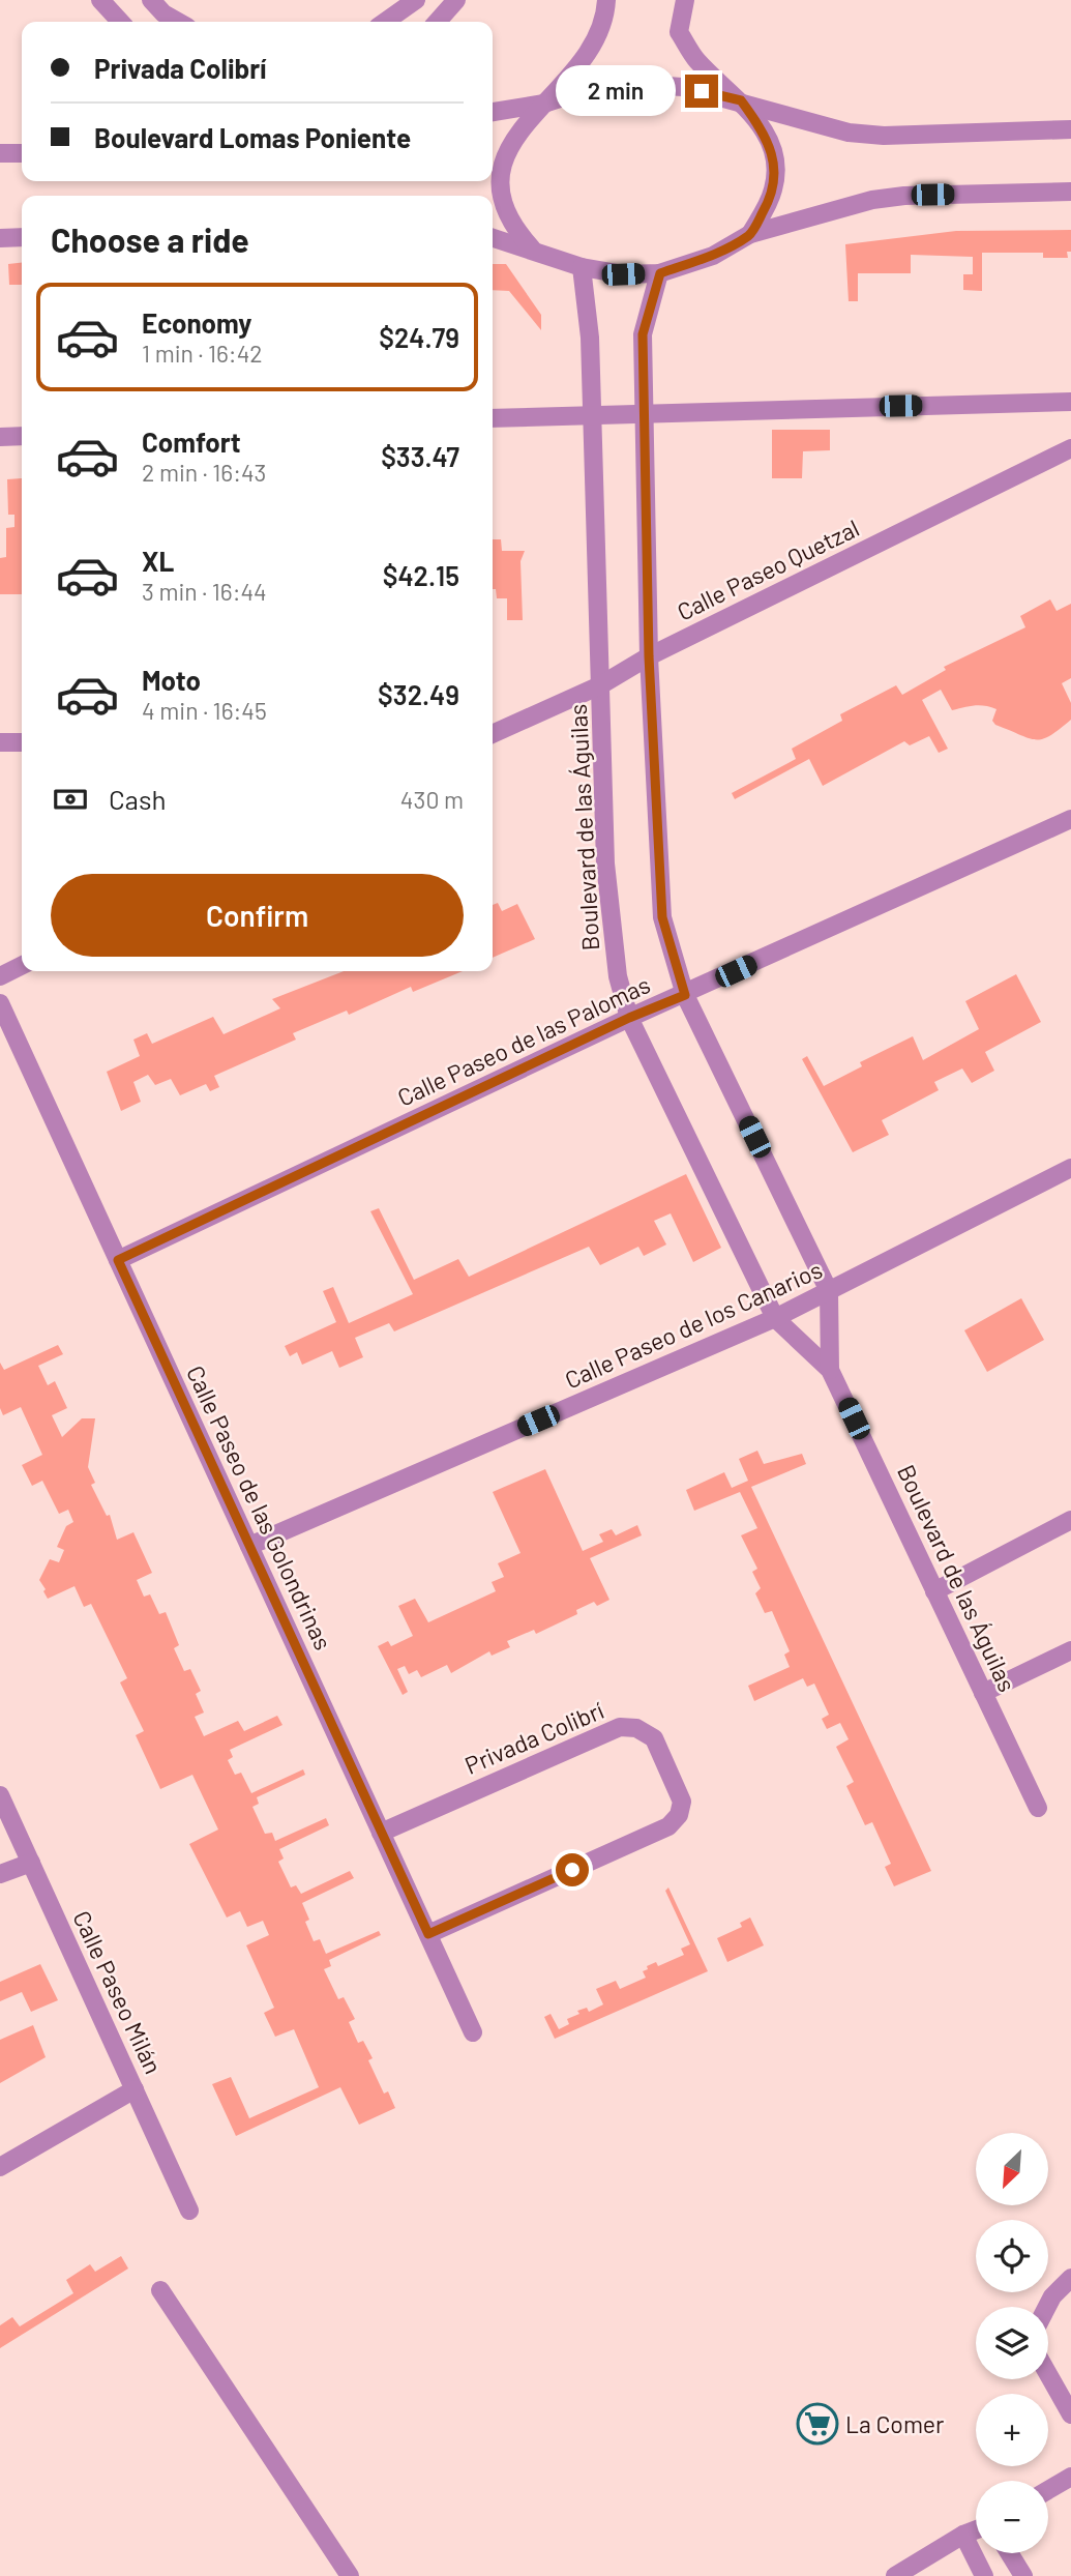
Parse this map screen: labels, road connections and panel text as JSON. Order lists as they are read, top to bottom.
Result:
{
  "streets": {
    "street": [
      "Calle Paseo Quetzal",
      "Boulevard de las Águilas",
      "Calle Paseo de las Palomas",
      "Calle Paseo de los Canarios",
      "Calle Paseo de las Golondrinas",
      "Privada Colibrí",
      "Calle Paseo Milán"
    ]
  },
  "crossings": [
    ["Calle Paseo Quetzal", "Boulevard de las Águilas"],
    ["Boulevard de las Águilas", "Calle Paseo de las Palomas"],
    ["Boulevard de las Águilas", "Calle Paseo de los Canarios"],
    ["Calle Paseo de las Palomas", "Calle Paseo de las Golondrinas"],
    ["Calle Paseo de los Canarios", "Calle Paseo de las Golondrinas"],
    ["Calle Paseo de las Golondrinas", "Privada Colibrí"]
  ],
  "places": {
    "supermarket": ["La Comer"]
  },
  "north": "bottom left",
  "page": {
    "banner": ["Privada Colibrí", "Boulevard Lomas Poniente"],
    "bubble": "2 min",
    "heading": "Choose a ride",
    "list": [
      {
        "name": "Economy",
        "note": "1 min · 16:42",
        "value": "$24.79"
      },
      {
        "name": "Comfort",
        "note": "2 min · 16:43",
        "value": "$33.47"
      },
      {
        "name": "XL",
        "note": "3 min · 16:44",
        "value": "$42.15"
      },
      {
        "name": "Moto",
        "note": "4 min · 16:45",
        "value": "$32.49"
      }
    ],
    "pay": ["Cash", "430 m"],
    "buttons": "Confirm",
    "map_buttons": ["+", "−"]
  }
}
